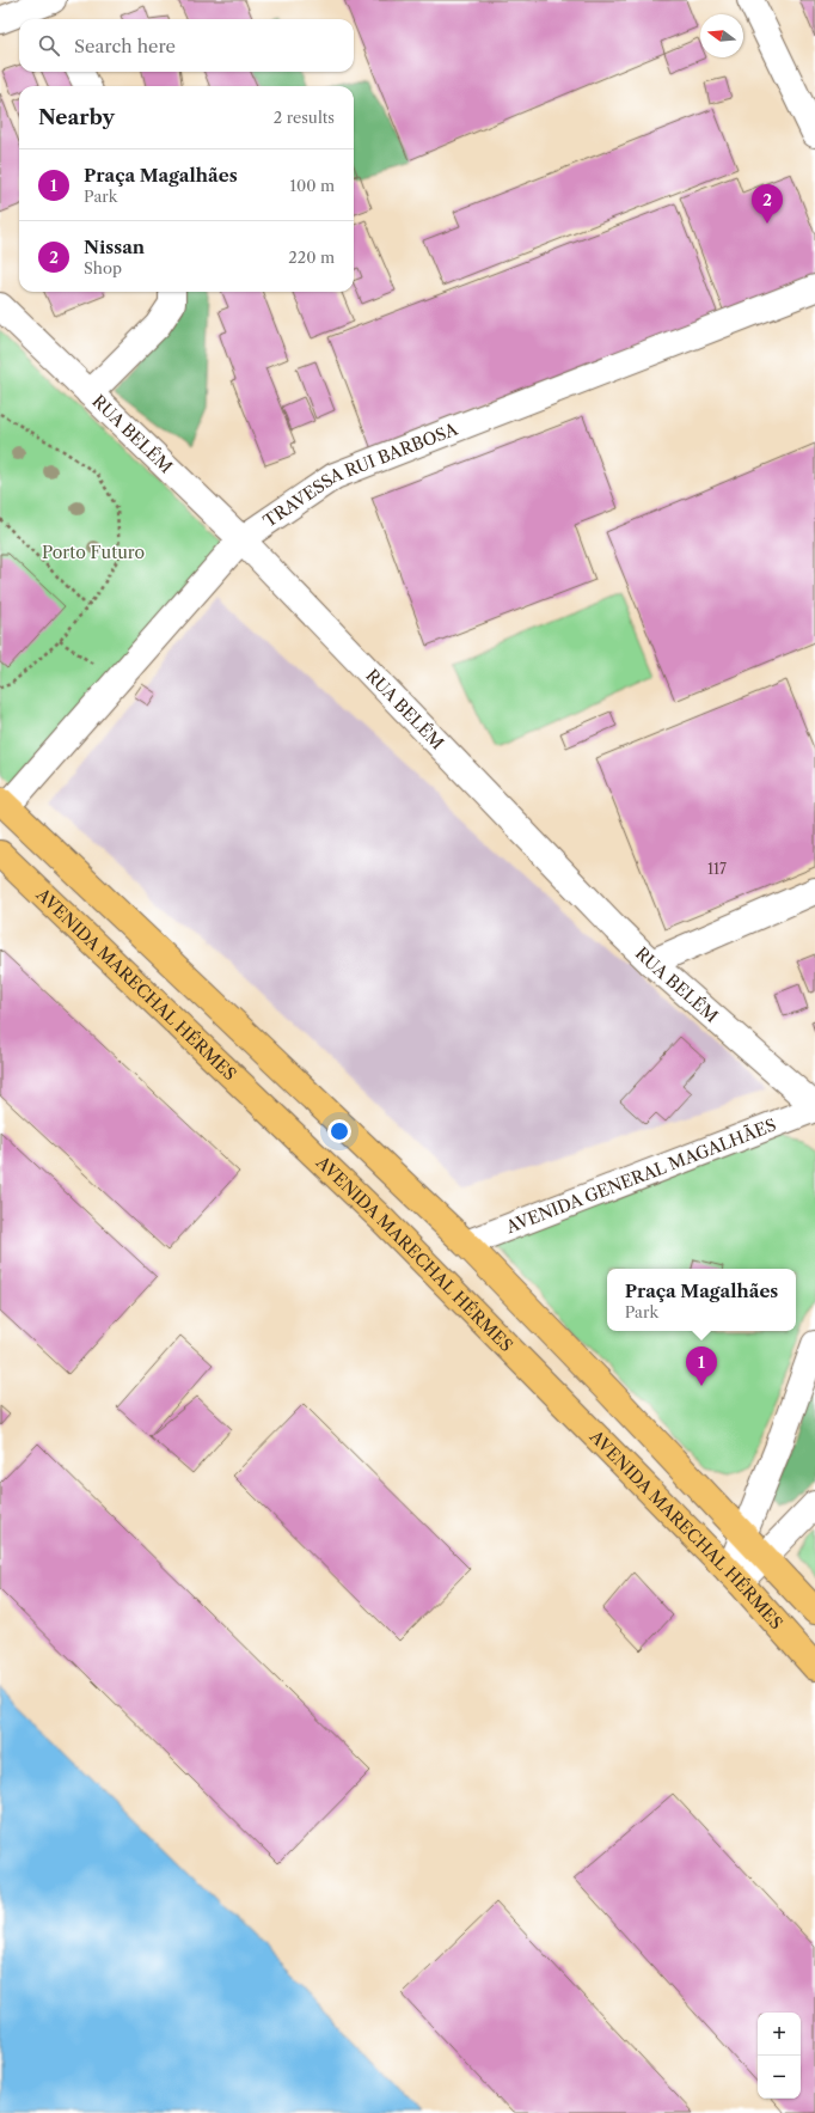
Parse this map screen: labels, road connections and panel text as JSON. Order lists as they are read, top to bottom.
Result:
{
  "streets": {
    "main road": ["AVENIDA MARECHAL HÉRMES"],
    "street": ["RUA BELÉM", "TRAVESSA RUI BARBOSA", "AVENIDA GENERAL MAGALHÃES"]
  },
  "crossings": [
    ["RUA BELÉM", "TRAVESSA RUI BARBOSA"],
    ["RUA BELÉM", "AVENIDA GENERAL MAGALHÃES"]
  ],
  "parks": ["Porto Futuro"],
  "house_numbers": ["117"],
  "north": "left",
  "page": {
    "search": "Search here",
    "heading": ["Nearby", "2 results"],
    "list": [
      {
        "mark": "1",
        "name": "Praça Magalhães",
        "note": "Park",
        "value": "100 m"
      },
      {
        "mark": "2",
        "name": "Nissan",
        "note": "Shop",
        "value": "220 m"
      }
    ],
    "pins": ["2", "1"],
    "popup": ["Praça Magalhães", "Park"],
    "map_buttons": ["+", "−"]
  }
}
